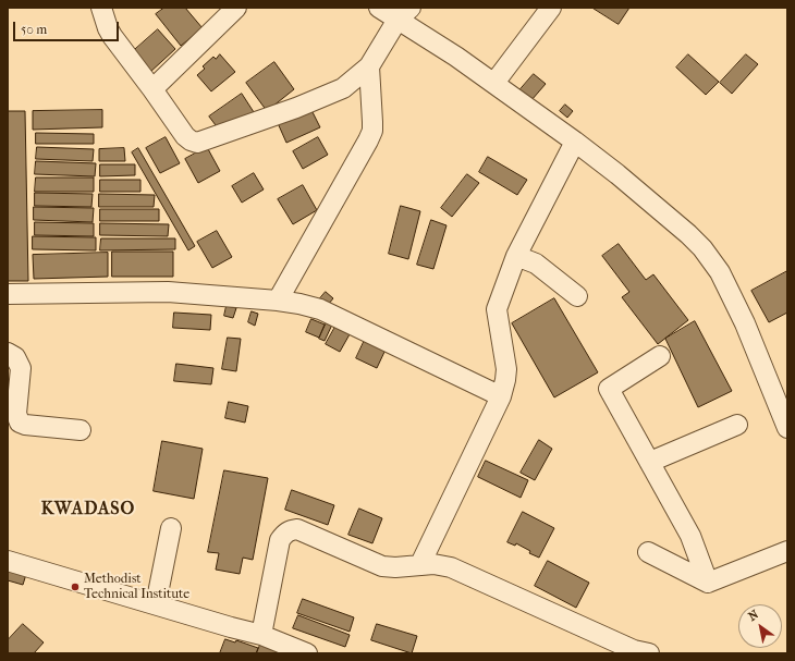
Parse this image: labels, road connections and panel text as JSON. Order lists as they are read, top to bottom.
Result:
{
  "districts": ["KWADASO"],
  "places": ["Methodist Technical Institute"],
  "scale_bar": "50 m",
  "north": "top left"
}
